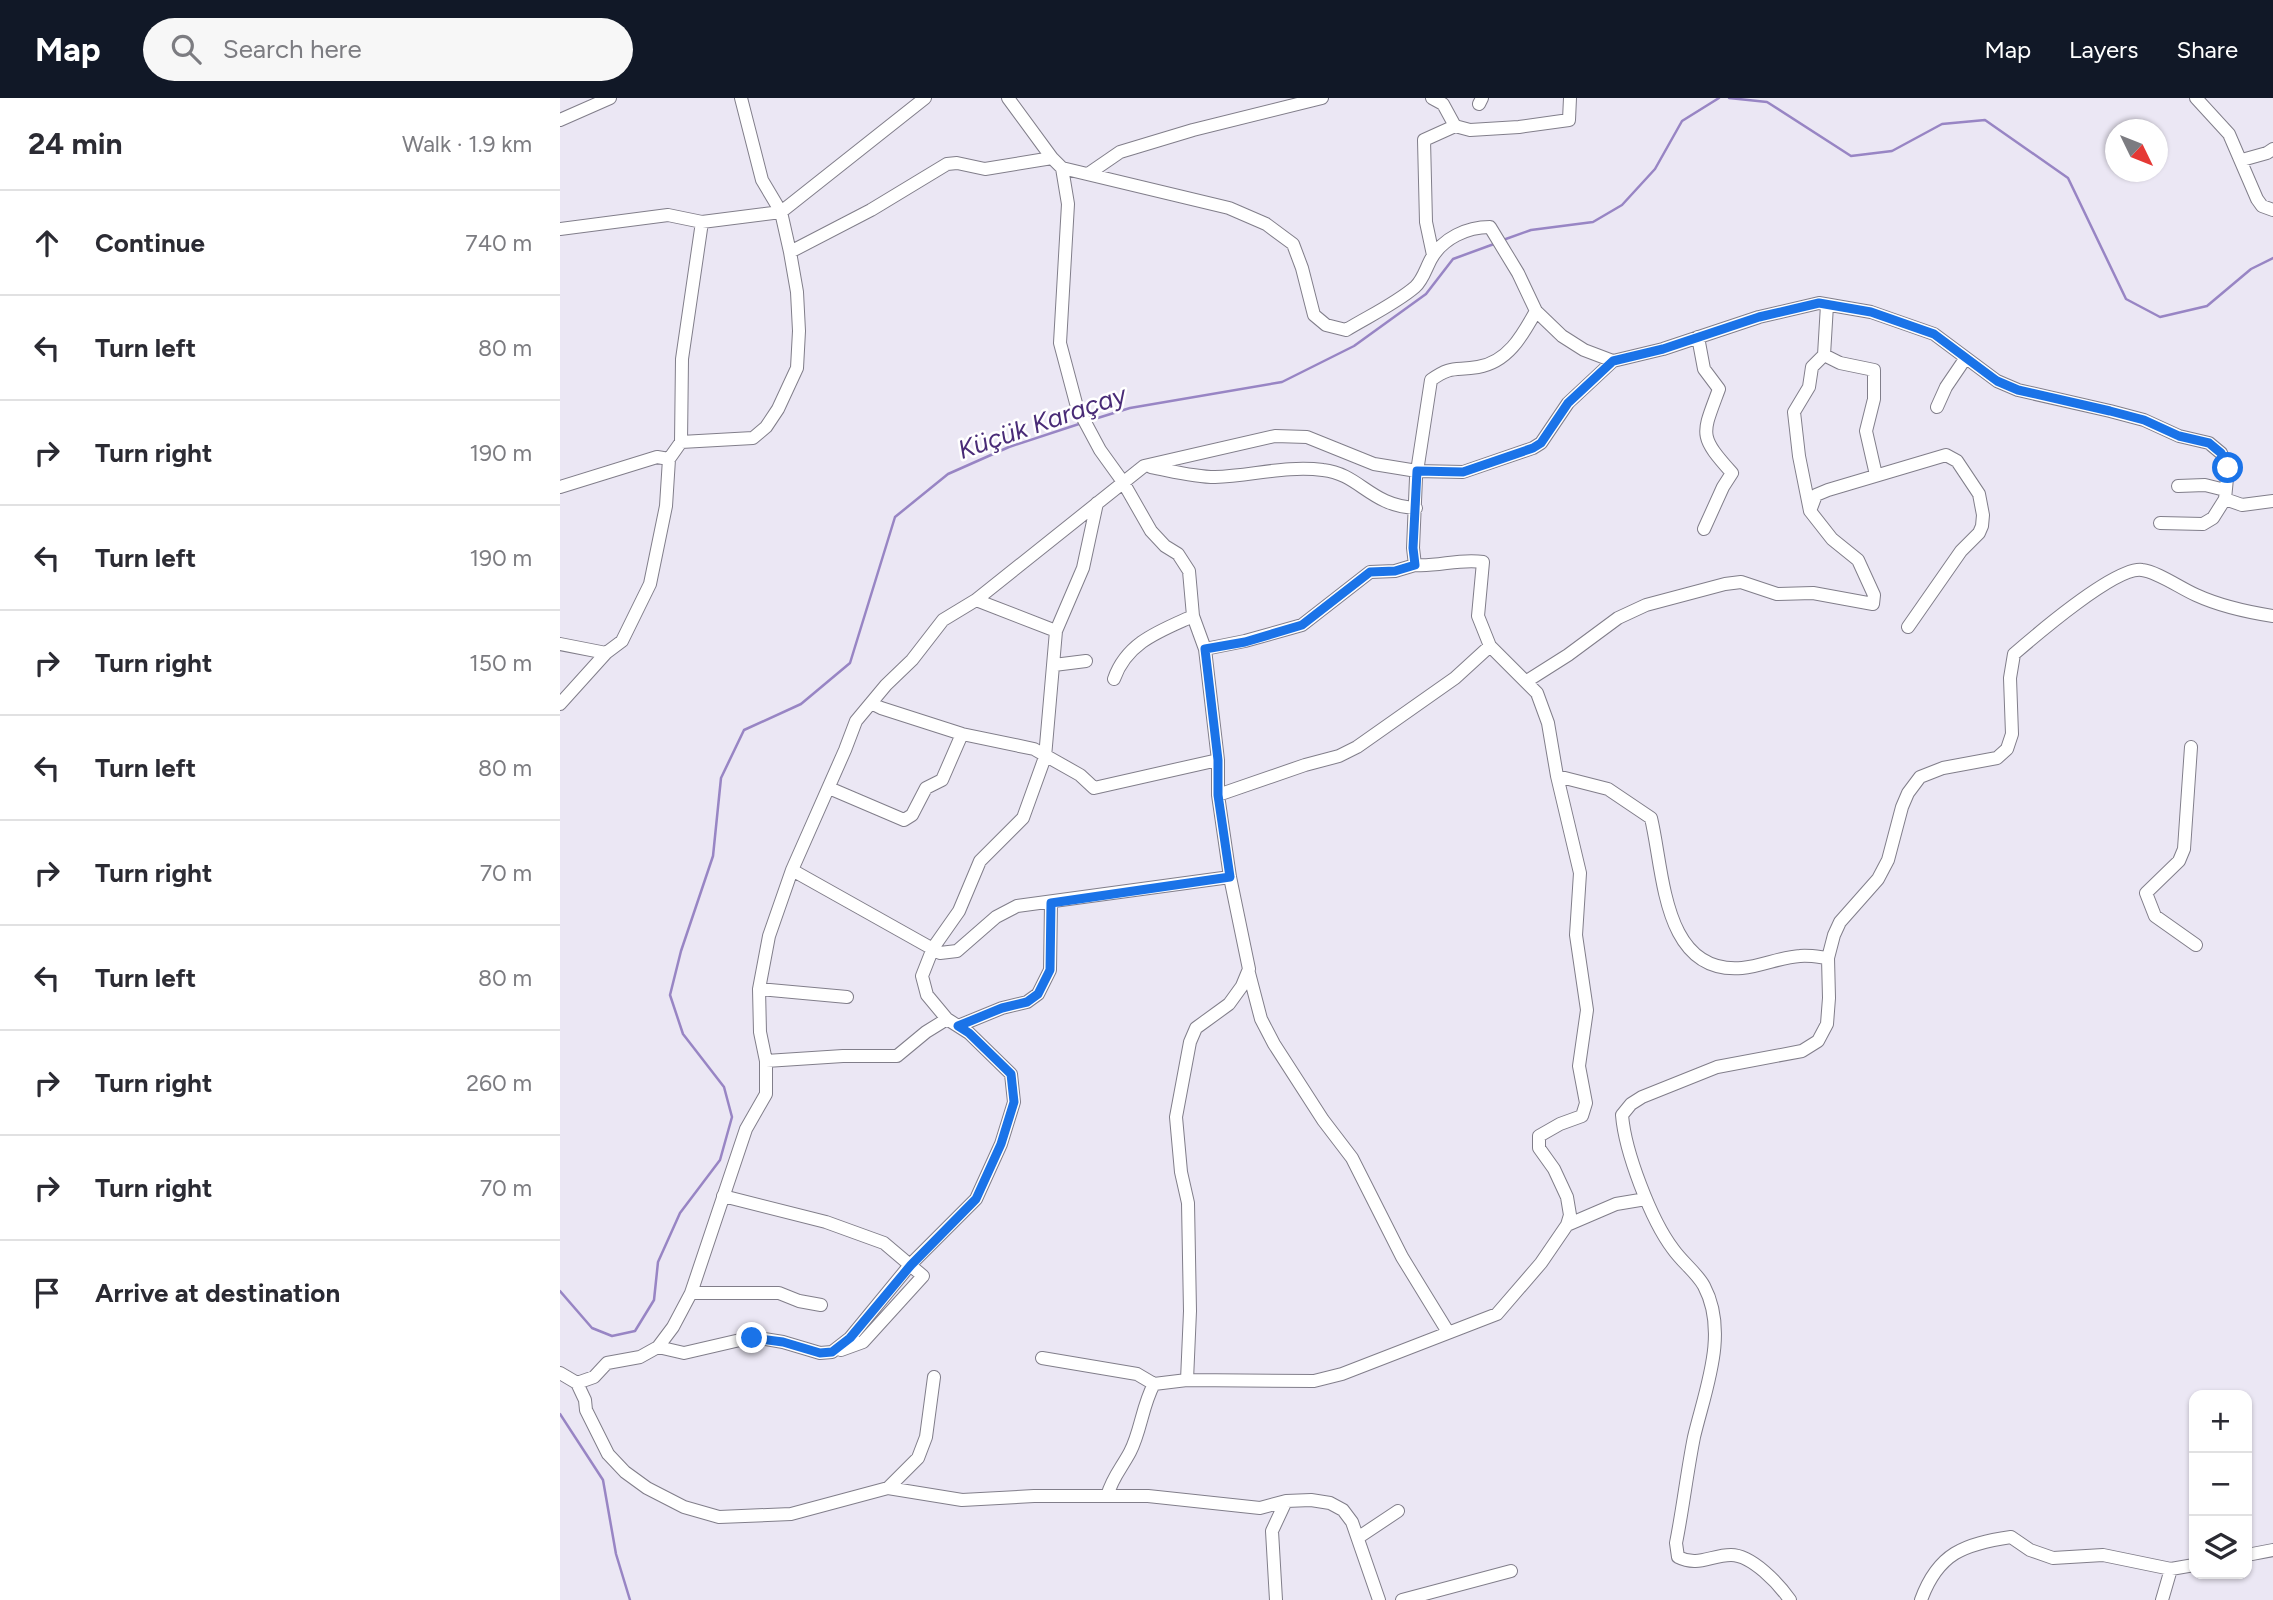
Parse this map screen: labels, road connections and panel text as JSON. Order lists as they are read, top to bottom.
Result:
{
  "water": ["Küçük Karaçay"],
  "north": "bottom right",
  "page": {
    "header": "Map",
    "search": "Search here",
    "nav": ["Map", "Layers", "Share"],
    "heading": ["24 min", "Walk · 1.9 km"],
    "list": [
      ["Continue", "740 m"],
      ["Turn left", "80 m"],
      ["Turn right", "190 m"],
      ["Turn left", "190 m"],
      ["Turn right", "150 m"],
      ["Turn left", "80 m"],
      ["Turn right", "70 m"],
      ["Turn left", "80 m"],
      ["Turn right", "260 m"],
      ["Turn right", "70 m"],
      "Arrive at destination"
    ],
    "map_buttons": ["+", "−"]
  }
}
